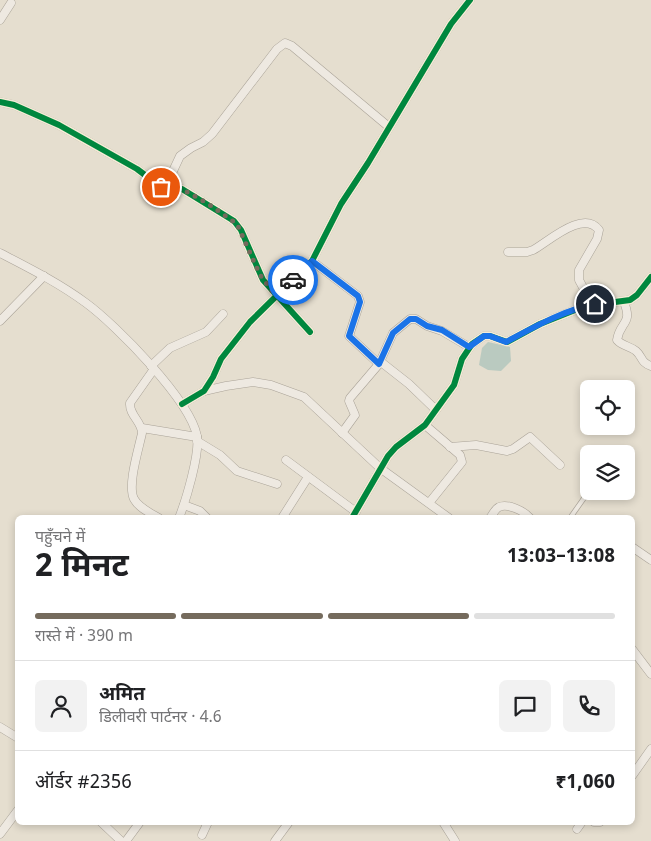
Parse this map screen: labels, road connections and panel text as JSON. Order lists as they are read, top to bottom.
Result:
{
  "page": {
    "heading": ["2 मिनट", "पहुँचने में", "13:03–13:08"],
    "panel": [
      "अमित",
      "डिलीवरी पार्टनर · 4.6",
      "ऑर्डर #2356",
      "₹1,060"
    ],
    "bar": "रास्ते में · 390 m"
  }
}
